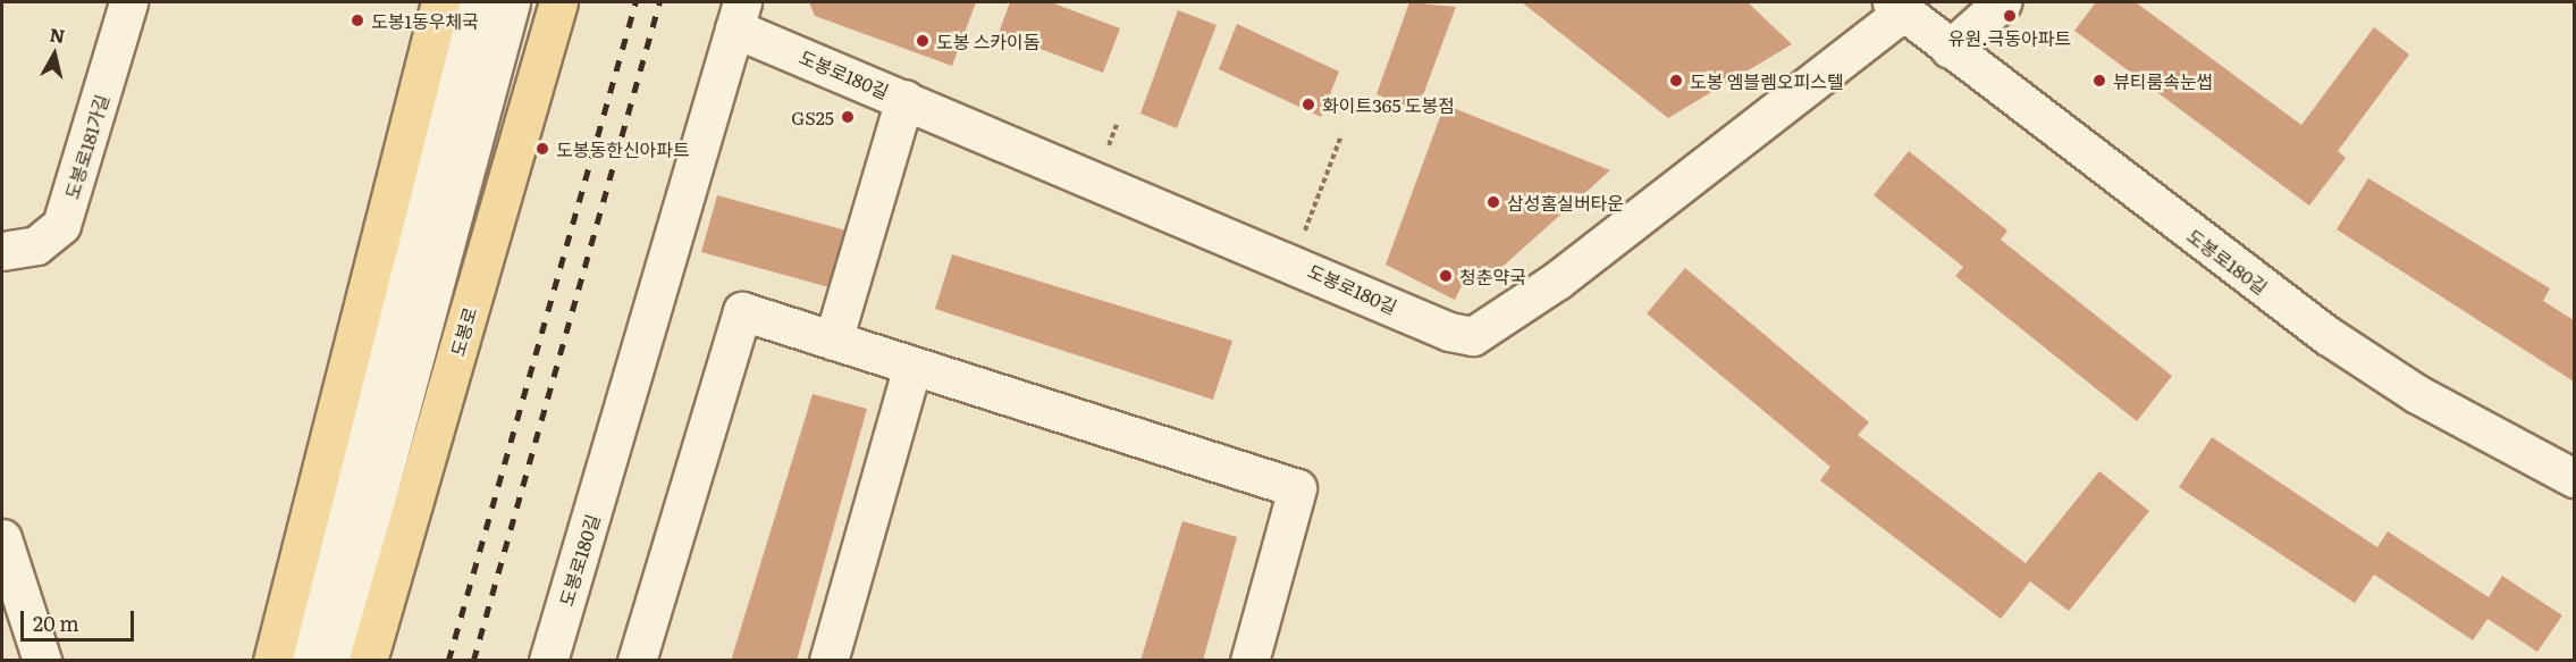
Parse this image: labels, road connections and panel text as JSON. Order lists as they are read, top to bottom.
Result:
{
  "streets": {
    "main road": ["도봉로"],
    "street": ["도봉로180길", "도봉로181가길"]
  },
  "places": [
    "유원.극동아파트",
    "도봉1동우체국",
    "도봉 스카이돔",
    "도봉 엠블렘오피스텔",
    "뷰티룸속눈썹",
    "화이트365 도봉점",
    "GS25",
    "도봉동한신아파트",
    "삼성홈실버타운",
    "청춘약국"
  ],
  "scale_bar": "20 m",
  "north": "top"
}
